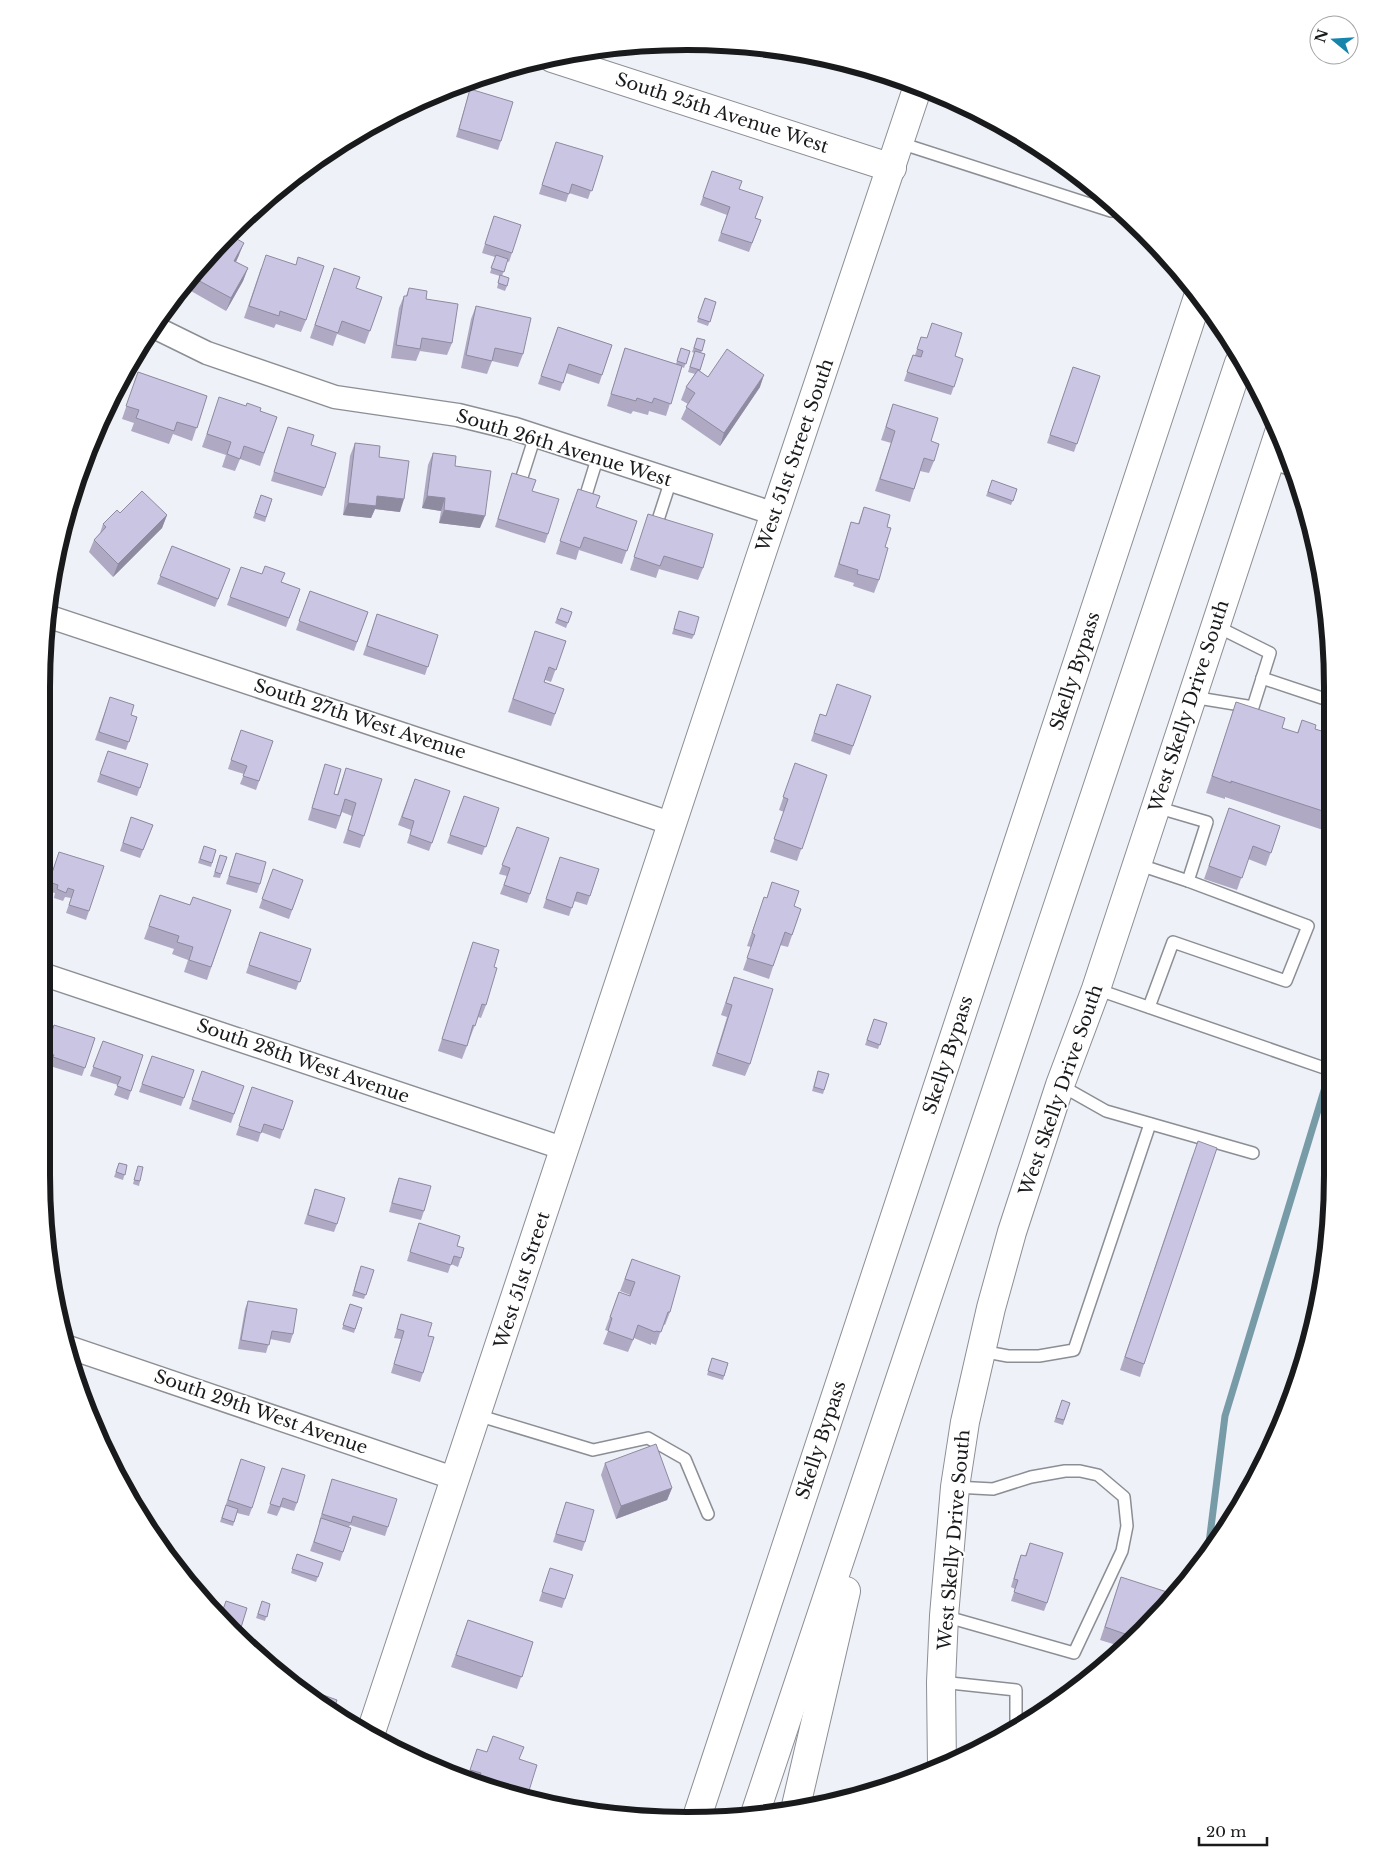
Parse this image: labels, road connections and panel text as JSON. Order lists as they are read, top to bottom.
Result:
{
  "streets": {
    "main road": [
      "South 25th Avenue West",
      "West 51st Street South",
      "Skelly Bypass",
      "West Skelly Drive South",
      "West 51st Street"
    ],
    "street": [
      "South 26th Avenue West",
      "South 27th West Avenue",
      "South 28th West Avenue",
      "South 29th West Avenue"
    ]
  },
  "crossings": [
    ["South 25th Avenue West", "West 51st Street South"],
    ["South 26th Avenue West", "West 51st Street South"],
    ["West 51st Street South", "South 27th West Avenue"],
    ["West 51st Street South", "West 51st Street"],
    ["South 27th West Avenue", "West 51st Street"],
    ["South 28th West Avenue", "West 51st Street"],
    ["West 51st Street", "South 29th West Avenue"]
  ],
  "scale_bar": "20 m",
  "north": "left"
}
